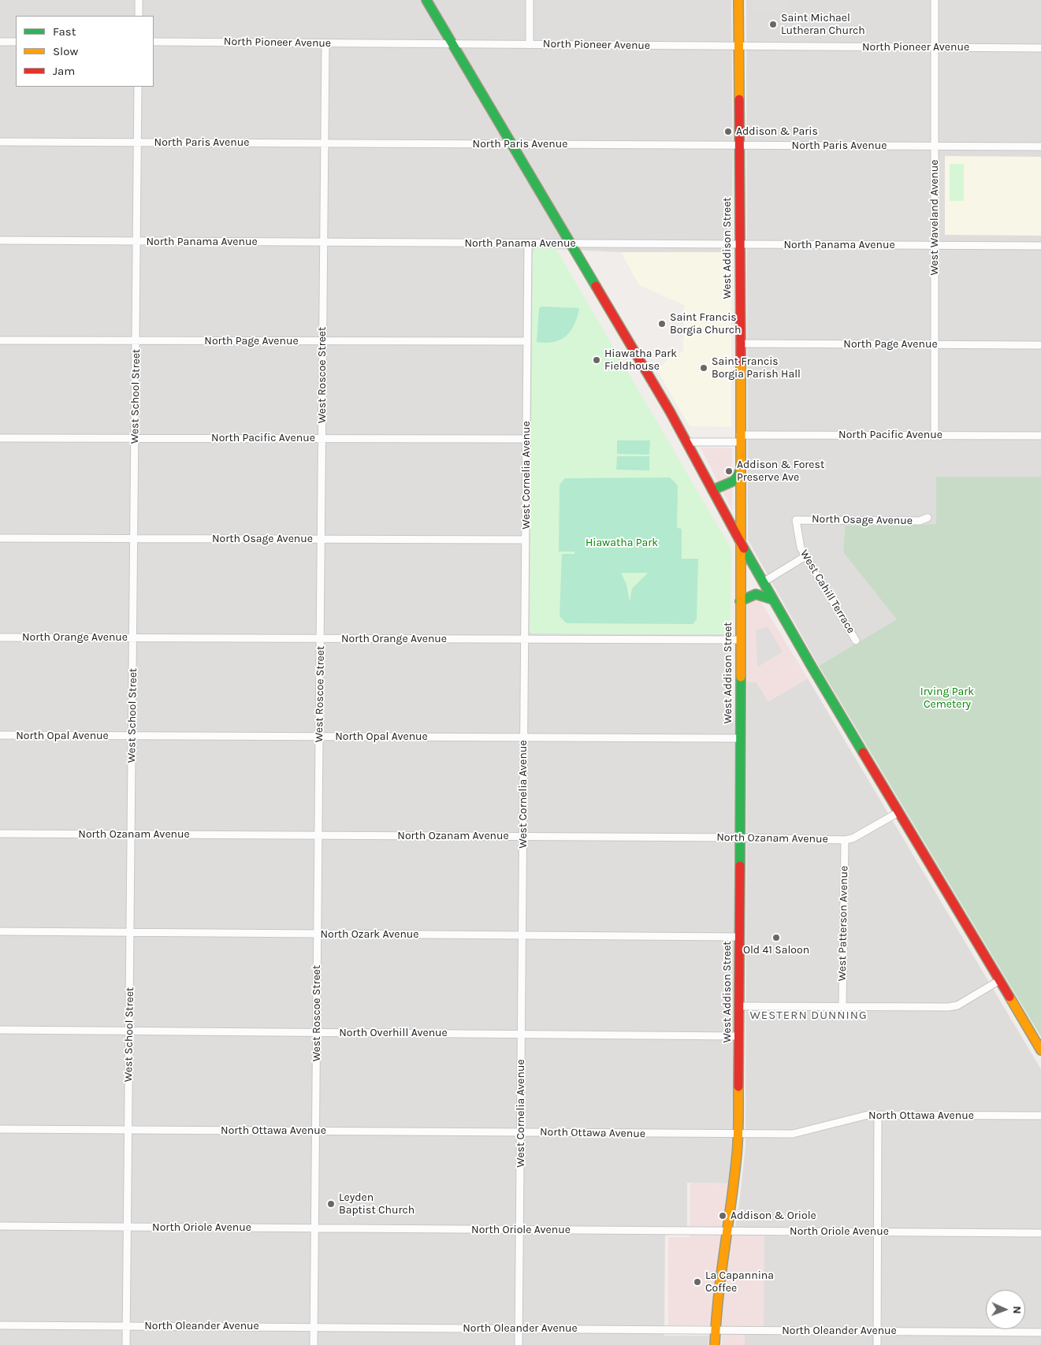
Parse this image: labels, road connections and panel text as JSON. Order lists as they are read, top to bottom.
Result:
{
  "streets": {
    "street": [
      "North Pioneer Avenue",
      "North Paris Avenue",
      "West Waveland Avenue",
      "North Panama Avenue",
      "West Addison Street",
      "North Page Avenue",
      "West Roscoe Street",
      "West School Street",
      "North Pacific Avenue",
      "West Cornelia Avenue",
      "North Osage Avenue",
      "West Cahill Terrace",
      "North Orange Avenue",
      "North Opal Avenue",
      "North Ozanam Avenue",
      "West Patterson Avenue",
      "North Ozark Avenue",
      "North Overhill Avenue",
      "North Ottawa Avenue",
      "North Oriole Avenue",
      "North Oleander Avenue"
    ]
  },
  "crossings": [
    ["North Pioneer Avenue", "West Waveland Avenue"],
    ["North Pioneer Avenue", "West Addison Street"],
    ["North Pioneer Avenue", "West Roscoe Street"],
    ["North Paris Avenue", "West Waveland Avenue"],
    ["North Paris Avenue", "West Addison Street"],
    ["North Paris Avenue", "West Roscoe Street"],
    ["North Paris Avenue", "West School Street"],
    ["West Waveland Avenue", "North Panama Avenue"],
    ["West Waveland Avenue", "North Page Avenue"],
    ["West Waveland Avenue", "North Pacific Avenue"],
    ["North Panama Avenue", "West Addison Street"],
    ["North Panama Avenue", "West Roscoe Street"],
    ["North Panama Avenue", "West School Street"],
    ["North Panama Avenue", "West Cornelia Avenue"],
    ["West Addison Street", "North Page Avenue"],
    ["West Addison Street", "North Pacific Avenue"],
    ["West Addison Street", "North Orange Avenue"],
    ["West Addison Street", "North Opal Avenue"],
    ["West Addison Street", "North Ozanam Avenue"],
    ["West Addison Street", "North Ozark Avenue"],
    ["West Addison Street", "North Overhill Avenue"],
    ["West Addison Street", "North Ottawa Avenue"],
    ["West Addison Street", "North Oriole Avenue"],
    ["West Addison Street", "North Oleander Avenue"],
    ["North Page Avenue", "West Roscoe Street"],
    ["North Page Avenue", "West School Street"],
    ["North Page Avenue", "West Cornelia Avenue"],
    ["West Roscoe Street", "North Pacific Avenue"],
    ["West Roscoe Street", "North Osage Avenue"],
    ["West Roscoe Street", "North Orange Avenue"],
    ["West Roscoe Street", "North Opal Avenue"],
    ["West Roscoe Street", "North Ozanam Avenue"],
    ["West Roscoe Street", "North Ozark Avenue"],
    ["West Roscoe Street", "North Overhill Avenue"],
    ["West Roscoe Street", "North Ottawa Avenue"],
    ["West Roscoe Street", "North Oriole Avenue"],
    ["West Roscoe Street", "North Oleander Avenue"],
    ["West School Street", "North Pacific Avenue"],
    ["West School Street", "North Osage Avenue"],
    ["West School Street", "North Orange Avenue"],
    ["West School Street", "North Opal Avenue"],
    ["West School Street", "North Ozanam Avenue"],
    ["West School Street", "North Ozark Avenue"],
    ["West School Street", "North Overhill Avenue"],
    ["West School Street", "North Ottawa Avenue"],
    ["West School Street", "North Oriole Avenue"],
    ["West School Street", "North Oleander Avenue"],
    ["North Pacific Avenue", "West Cornelia Avenue"],
    ["West Cornelia Avenue", "North Osage Avenue"],
    ["West Cornelia Avenue", "North Orange Avenue"],
    ["West Cornelia Avenue", "North Opal Avenue"],
    ["West Cornelia Avenue", "North Ozanam Avenue"],
    ["West Cornelia Avenue", "North Ozark Avenue"],
    ["West Cornelia Avenue", "North Overhill Avenue"],
    ["West Cornelia Avenue", "North Ottawa Avenue"],
    ["West Cornelia Avenue", "North Oriole Avenue"],
    ["West Cornelia Avenue", "North Oleander Avenue"],
    ["North Osage Avenue", "West Cahill Terrace"],
    ["North Ozanam Avenue", "West Patterson Avenue"]
  ],
  "districts": ["WESTERN DUNNING"],
  "parks": ["Hiawatha Park", "Irving Park Cemetery"],
  "places": [
    "Saint Michael Lutheran Church",
    "Addison & Paris",
    "Saint Francis Borgia Church",
    "Hiawatha Park Fieldhouse",
    "Saint Francis Borgia Parish Hall",
    "Addison & Forest Preserve Ave",
    "Old 41 Saloon",
    "Leyden Baptist Church",
    "Addison & Oriole",
    "La Capannina Coffee"
  ],
  "legend": ["Fast", "Slow", "Jam"],
  "north": "right"
}
